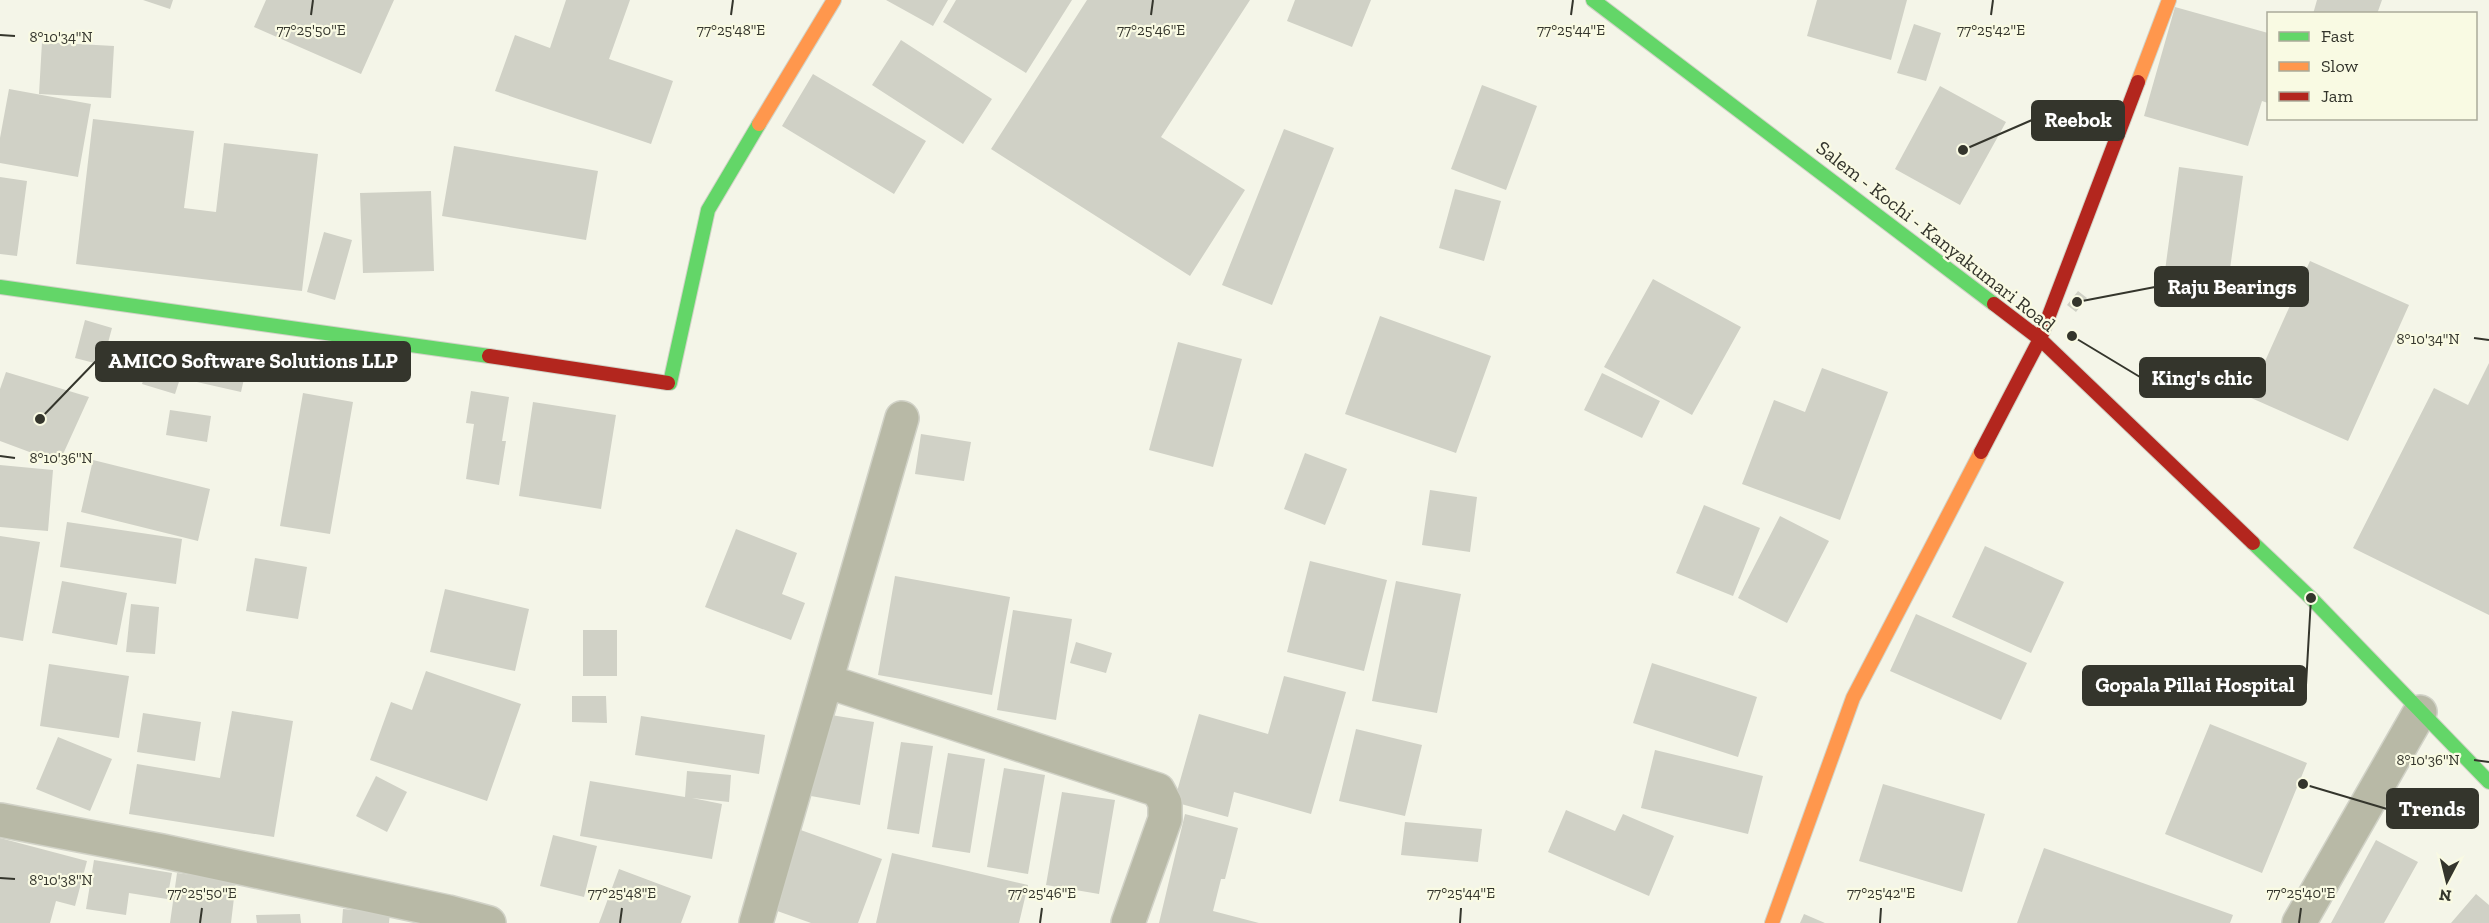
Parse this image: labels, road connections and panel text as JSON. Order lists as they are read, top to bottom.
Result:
{
  "streets": {
    "main road": ["Salem - Kochi - Kanyakumari Road"]
  },
  "places": [
    "Reebok",
    "Raju Bearings",
    "King's chic",
    "AMICO Software Solutions LLP",
    "Gopala Pillai Hospital",
    "Trends"
  ],
  "legend": ["Fast", "Slow", "Jam"],
  "north": "bottom",
  "coordinates": [
    "77°25'50\"E",
    "77°25'48\"E",
    "77°25'46\"E",
    "77°25'44\"E",
    "77°25'42\"E",
    "8°10'34\"N",
    "8°10'36\"N",
    "8°10'38\"N",
    "77°25'40\"E"
  ]
}
